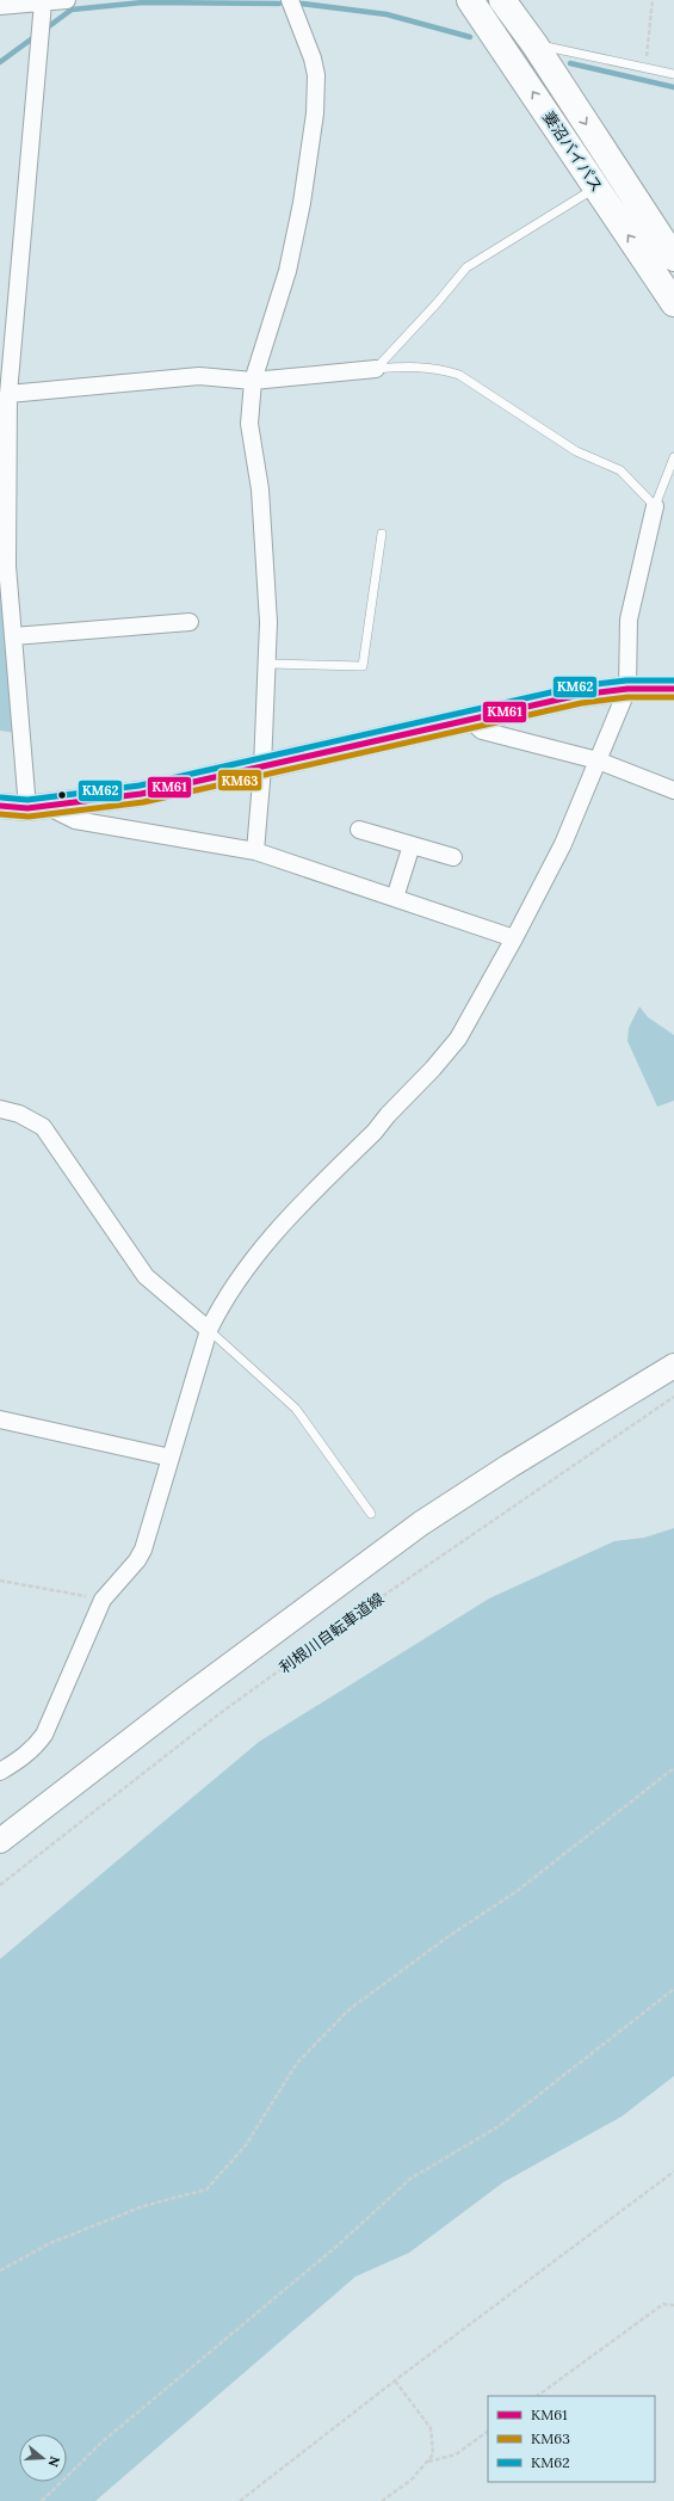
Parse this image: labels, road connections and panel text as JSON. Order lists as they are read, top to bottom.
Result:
{
  "streets": {
    "highway": ["妻沼バイパス"],
    "path": ["利根川自転車道線"]
  },
  "lines": ["transit line KM62", "transit line KM61", "transit line KM63"],
  "legend": ["KM61", "KM63", "KM62"],
  "north": "right"
}
